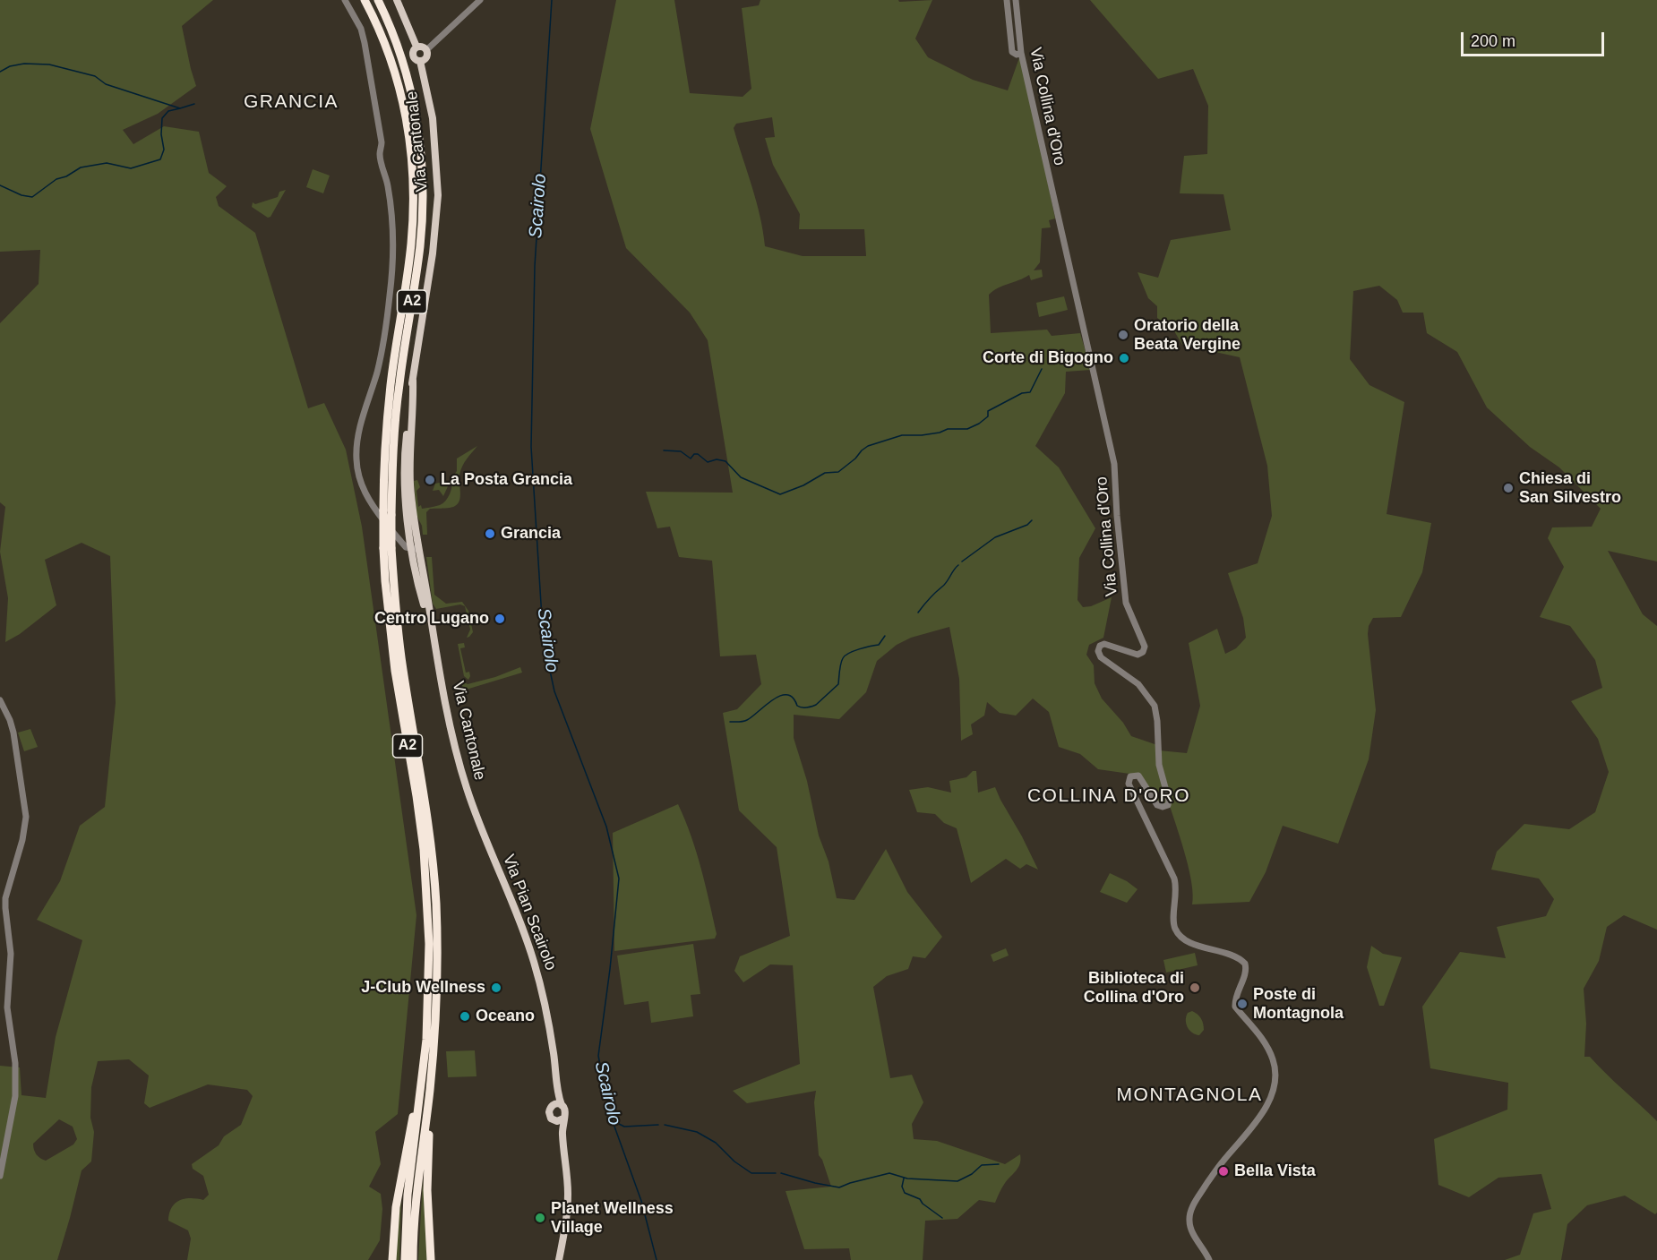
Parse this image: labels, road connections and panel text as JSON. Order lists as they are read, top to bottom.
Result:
{
  "streets": {
    "highway": ["A2"],
    "main road": ["Via Cantonale", "Via Pian Scairolo"],
    "street": ["Via Collina d'Oro"]
  },
  "crossings": [
    ["Via Cantonale", "Via Pian Scairolo"]
  ],
  "districts": ["GRANCIA", "COLLINA D'ORO", "MONTAGNOLA"],
  "water": ["Scairolo"],
  "places": [
    "Oratorio della Beata Vergine",
    "Corte di Bigogno",
    "La Posta Grancia",
    "Chiesa di San Silvestro",
    "Grancia",
    "Centro Lugano",
    "J-Club Wellness",
    "Biblioteca di Collina d'Oro",
    "Poste di Montagnola",
    "Oceano",
    "Bella Vista",
    "Planet Wellness Village"
  ],
  "scale_bar": "200 m"
}
